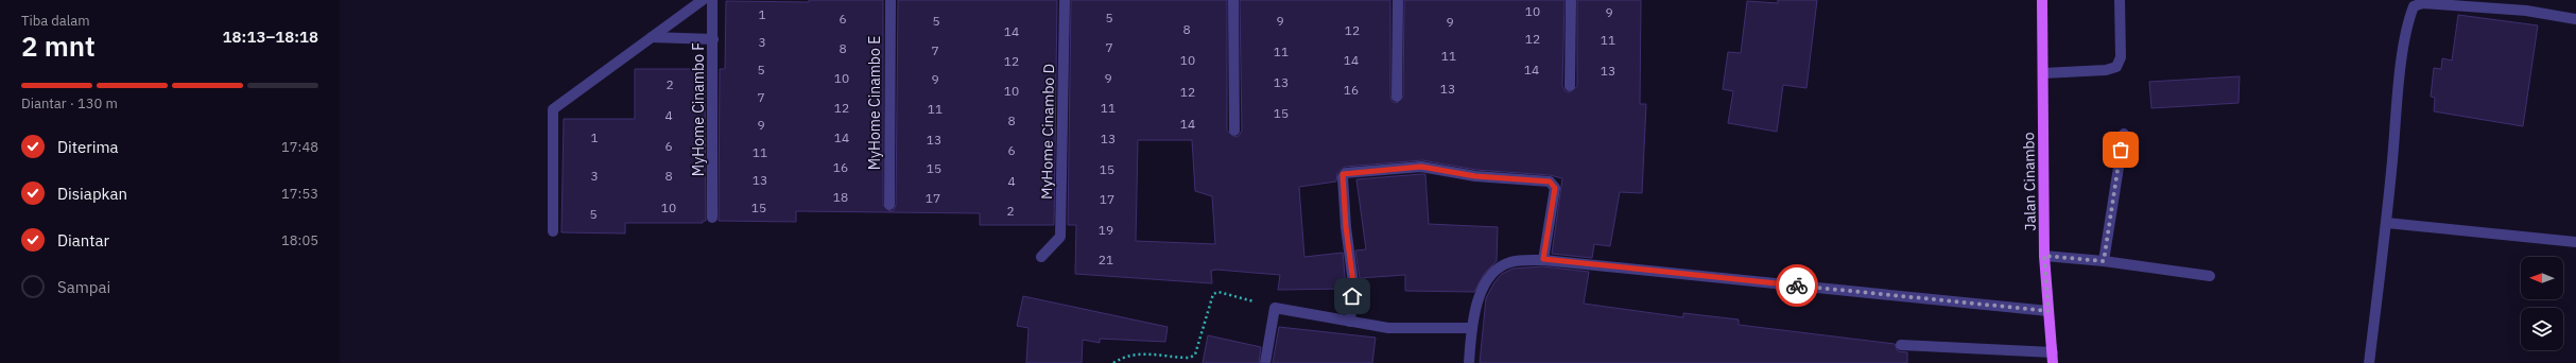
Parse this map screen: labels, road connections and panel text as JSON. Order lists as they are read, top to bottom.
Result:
{
  "streets": {
    "main road": ["Jalan Cinambo"],
    "street": ["MyHome Cinambo E", "MyHome Cinambo F", "MyHome Cinambo D"]
  },
  "house_numbers": [
    "10",
    "9",
    "1",
    "5",
    "6",
    "5",
    "9",
    "9",
    "8",
    "12",
    "14",
    "12",
    "11",
    "3",
    "7",
    "8",
    "7",
    "11",
    "11",
    "10",
    "14",
    "12",
    "5",
    "14",
    "13",
    "10",
    "9",
    "9",
    "13",
    "2",
    "13",
    "16",
    "10",
    "12",
    "7",
    "12",
    "11",
    "11",
    "15",
    "4",
    "8",
    "14",
    "9",
    "1",
    "14",
    "13",
    "13",
    "6",
    "6",
    "11",
    "16",
    "15",
    "15",
    "3",
    "8",
    "13",
    "4",
    "18",
    "17",
    "17",
    "10",
    "15",
    "2",
    "5",
    "19",
    "21"
  ],
  "north": "left",
  "page": {
    "heading": ["2 mnt", "Tiba dalam", "18:13–18:18"],
    "bar": "Diantar · 130 m",
    "list": [
      ["Diterima", "17:48"],
      ["Disiapkan", "17:53"],
      ["Diantar", "18:05"],
      "Sampai"
    ]
  }
}
